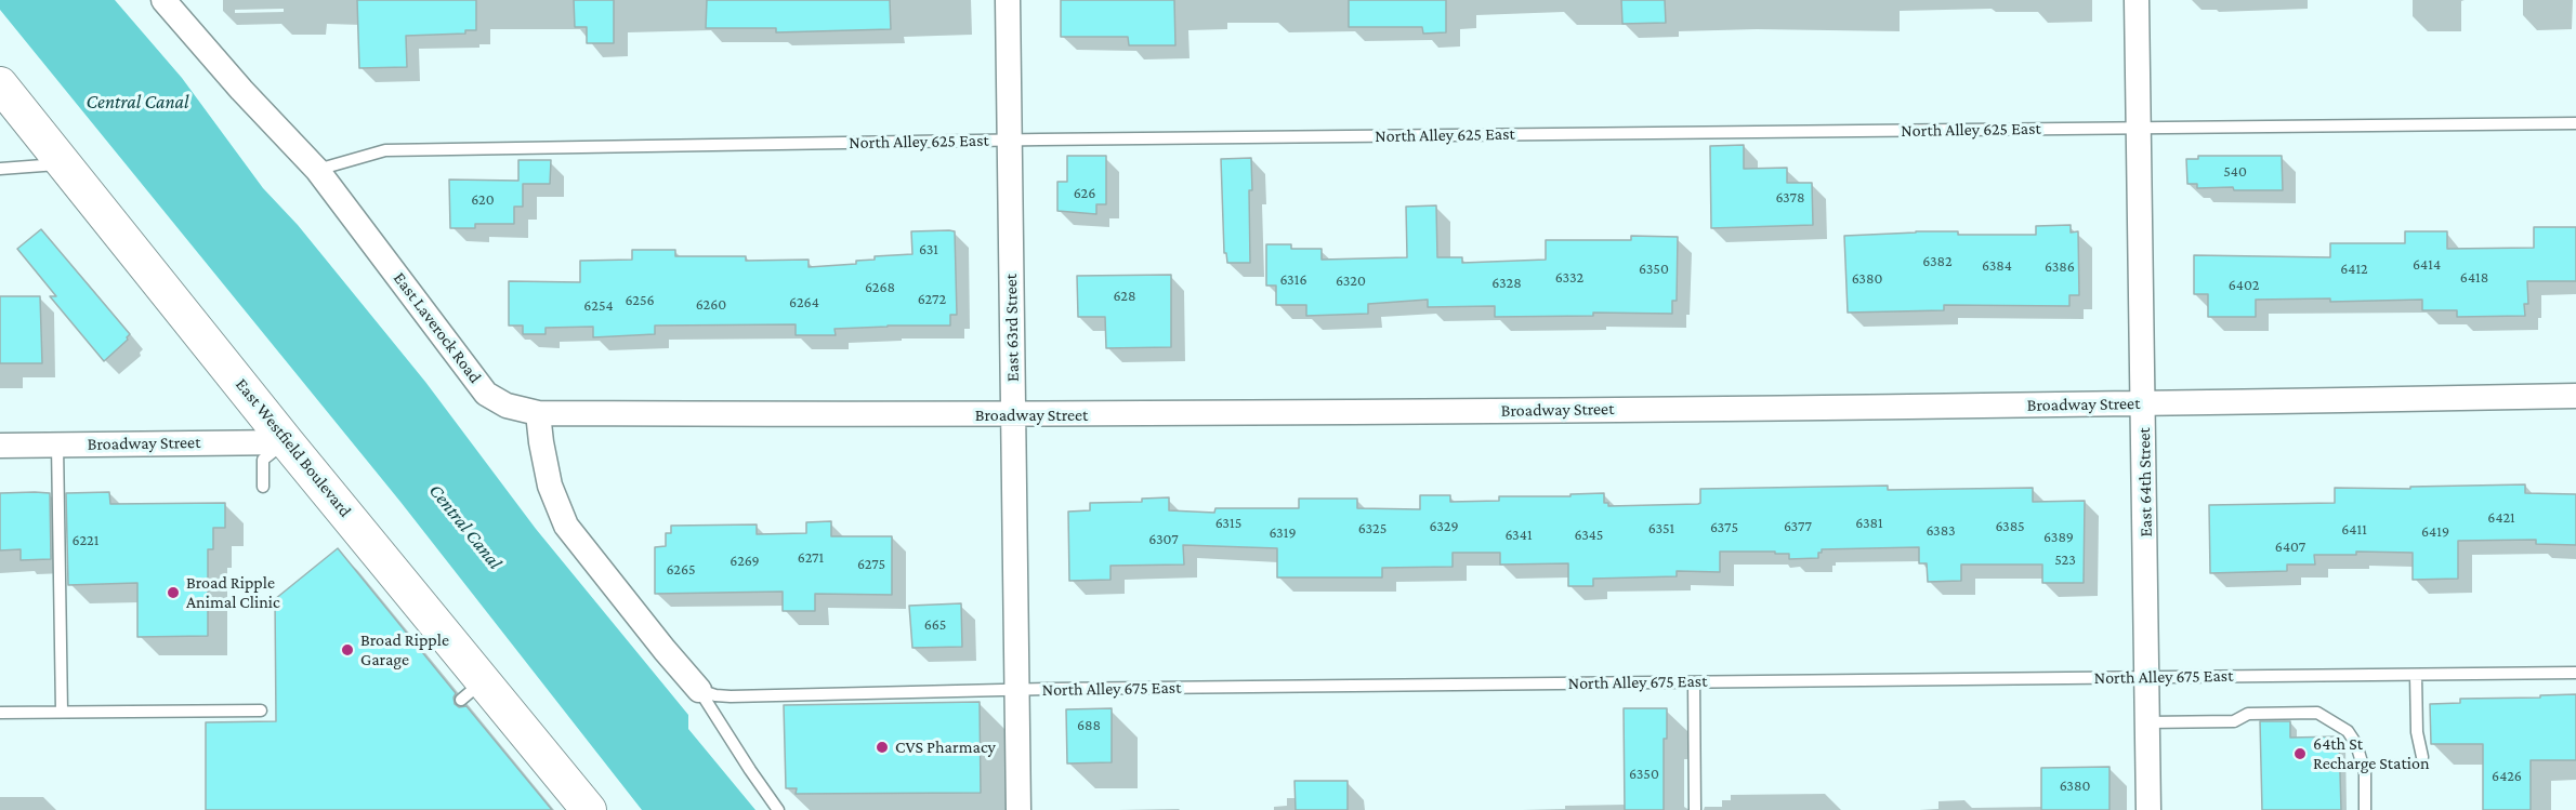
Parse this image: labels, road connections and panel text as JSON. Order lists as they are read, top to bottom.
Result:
{
  "streets": {
    "main road": ["East Westfield Boulevard"],
    "street": [
      "East Laverock Road",
      "East 63rd Street",
      "Broadway Street",
      "East 64th Street"
    ],
    "lane": ["North Alley 625 East", "North Alley 675 East"]
  },
  "crossings": [
    ["North Alley 625 East", "East Laverock Road"],
    ["North Alley 625 East", "East 63rd Street"],
    ["North Alley 625 East", "East 64th Street"],
    ["East Laverock Road", "Broadway Street"],
    ["East 63rd Street", "Broadway Street"],
    ["East 63rd Street", "North Alley 675 East"],
    ["Broadway Street", "East Westfield Boulevard"],
    ["Broadway Street", "East 64th Street"],
    ["East 64th Street", "North Alley 675 East"]
  ],
  "water": ["Central Canal"],
  "places": [
    "Broad Ripple Animal Clinic",
    "Broad Ripple Garage",
    "CVS Pharmacy",
    "64th St Recharge Station"
  ],
  "house_numbers": [
    "540",
    "626",
    "6378",
    "620",
    "631",
    "6382",
    "6414",
    "6384",
    "6386",
    "6350",
    "6412",
    "6332",
    "6418",
    "6380",
    "6316",
    "6320",
    "6328",
    "6402",
    "6268",
    "628",
    "6272",
    "6256",
    "6264",
    "6260",
    "6254",
    "6421",
    "6315",
    "6381",
    "6329",
    "6377",
    "6385",
    "6375",
    "6325",
    "6351",
    "6411",
    "6383",
    "6419",
    "6319",
    "6341",
    "6345",
    "6389",
    "6307",
    "6221",
    "6407",
    "6271",
    "523",
    "6269",
    "6275",
    "6265",
    "665",
    "688",
    "6350",
    "6426",
    "6380"
  ]
}
